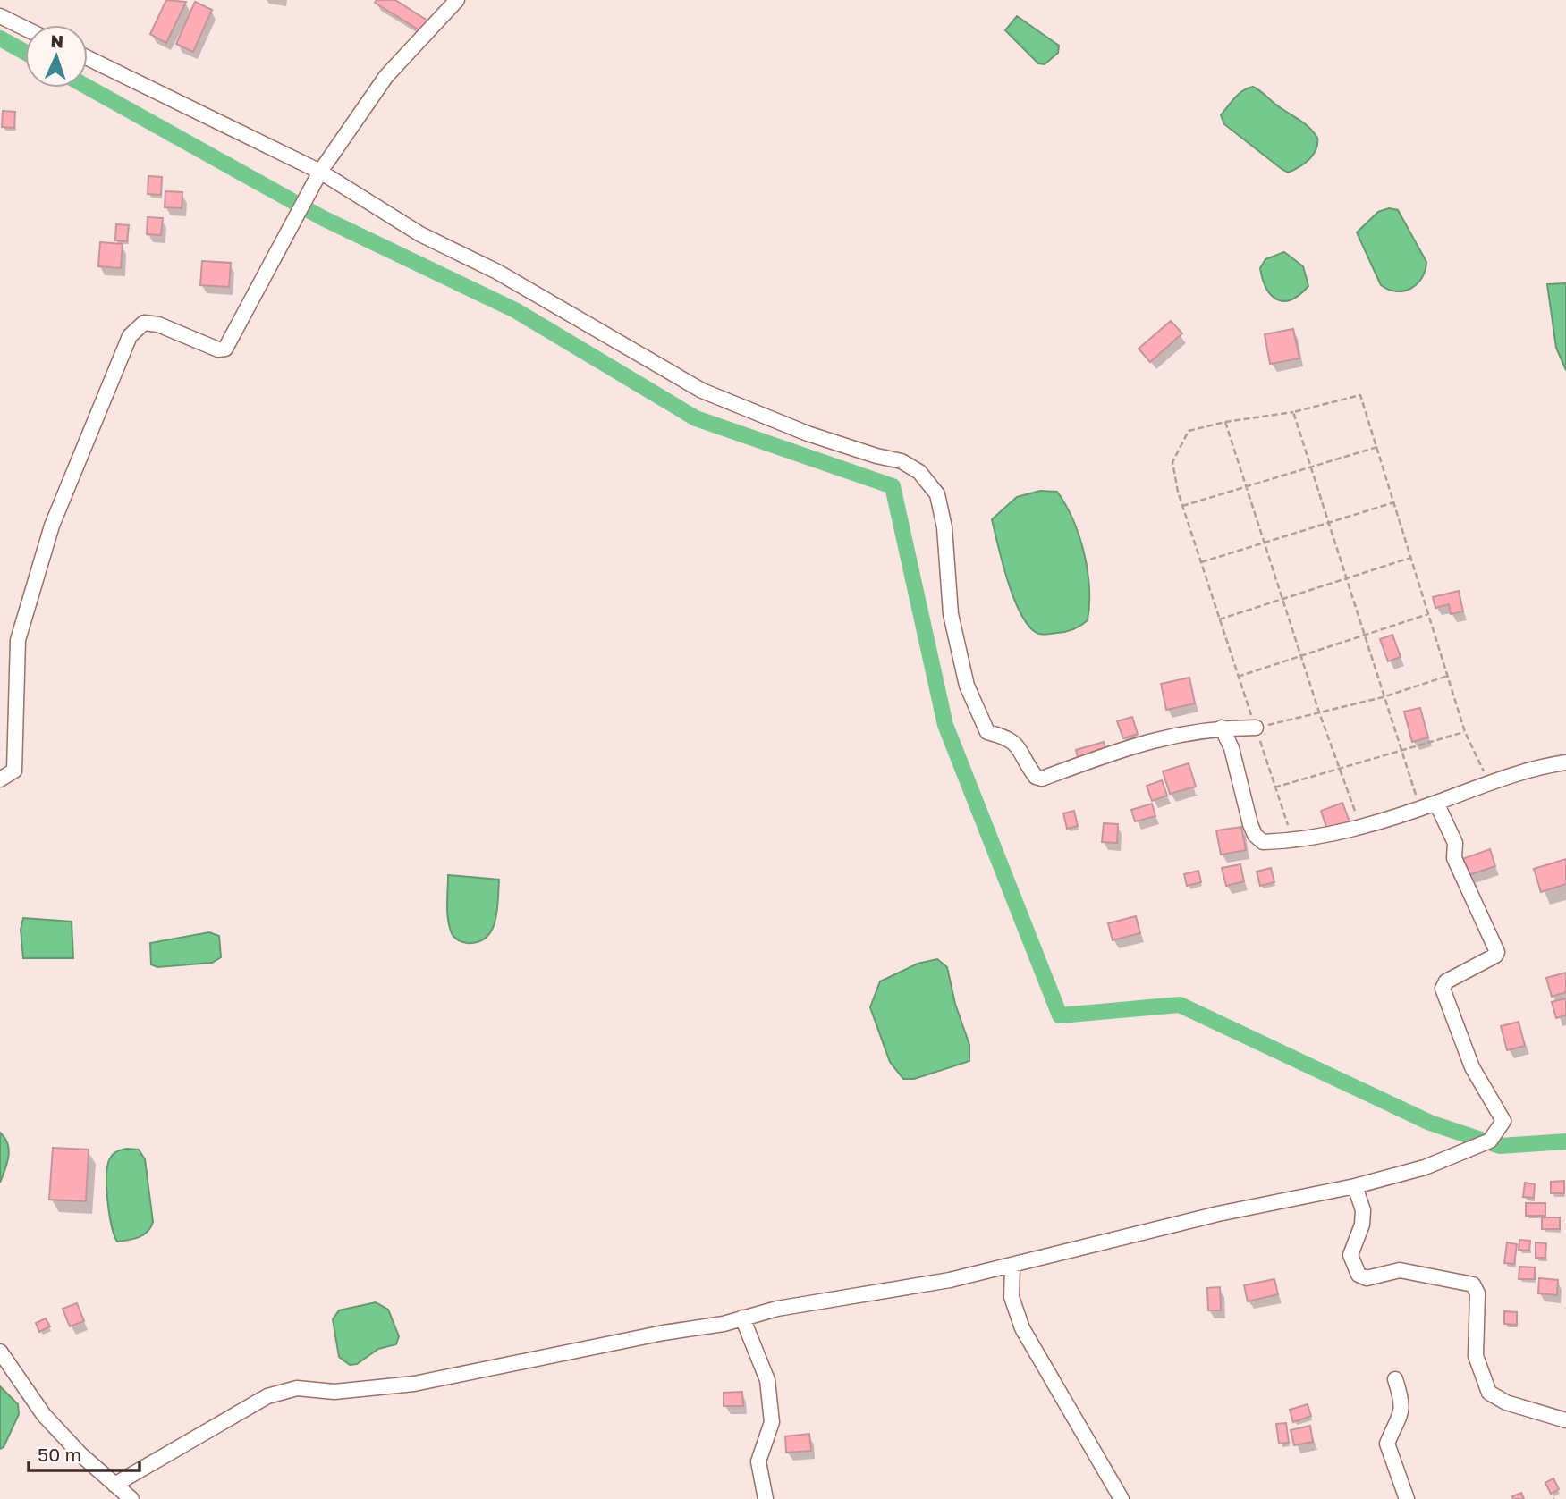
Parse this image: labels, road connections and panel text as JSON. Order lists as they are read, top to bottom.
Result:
{
  "scale_bar": "50 m",
  "north": "top"
}
